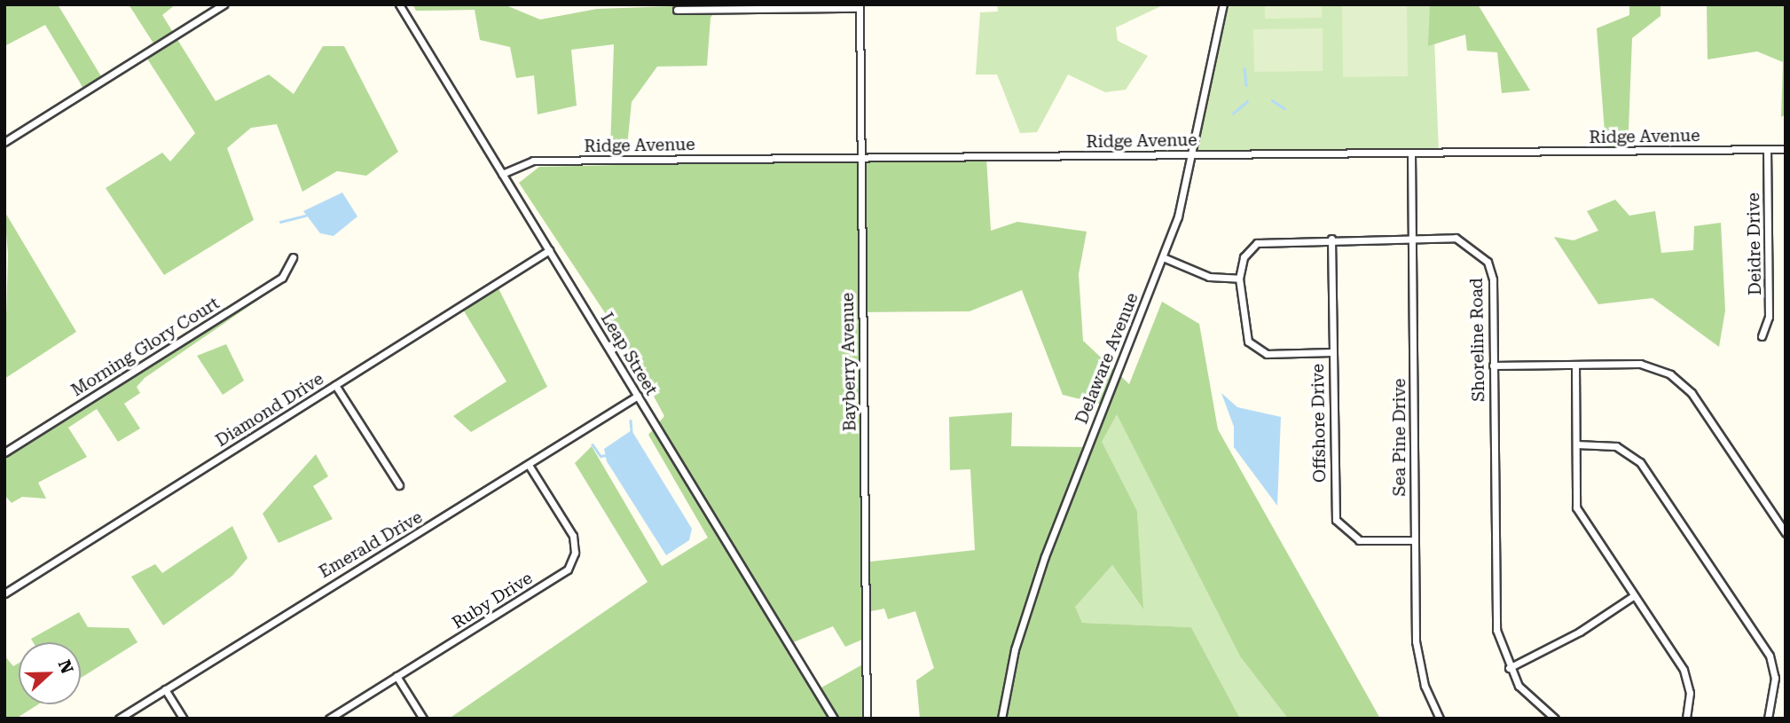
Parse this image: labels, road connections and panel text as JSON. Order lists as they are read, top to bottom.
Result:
{
  "streets": {
    "street": [
      "Ridge Avenue",
      "Deidre Drive",
      "Shoreline Road",
      "Morning Glory Court",
      "Leap Street",
      "Delaware Avenue",
      "Bayberry Avenue",
      "Diamond Drive",
      "Offshore Drive",
      "Sea Pine Drive",
      "Emerald Drive",
      "Ruby Drive"
    ]
  },
  "crossings": [
    ["Ridge Avenue", "Deidre Drive"],
    ["Ridge Avenue", "Leap Street"],
    ["Ridge Avenue", "Delaware Avenue"],
    ["Ridge Avenue", "Bayberry Avenue"],
    ["Ridge Avenue", "Sea Pine Drive"],
    ["Shoreline Road", "Offshore Drive"],
    ["Shoreline Road", "Sea Pine Drive"],
    ["Leap Street", "Diamond Drive"],
    ["Leap Street", "Emerald Drive"],
    ["Offshore Drive", "Sea Pine Drive"],
    ["Emerald Drive", "Ruby Drive"]
  ],
  "north": "right"
}
